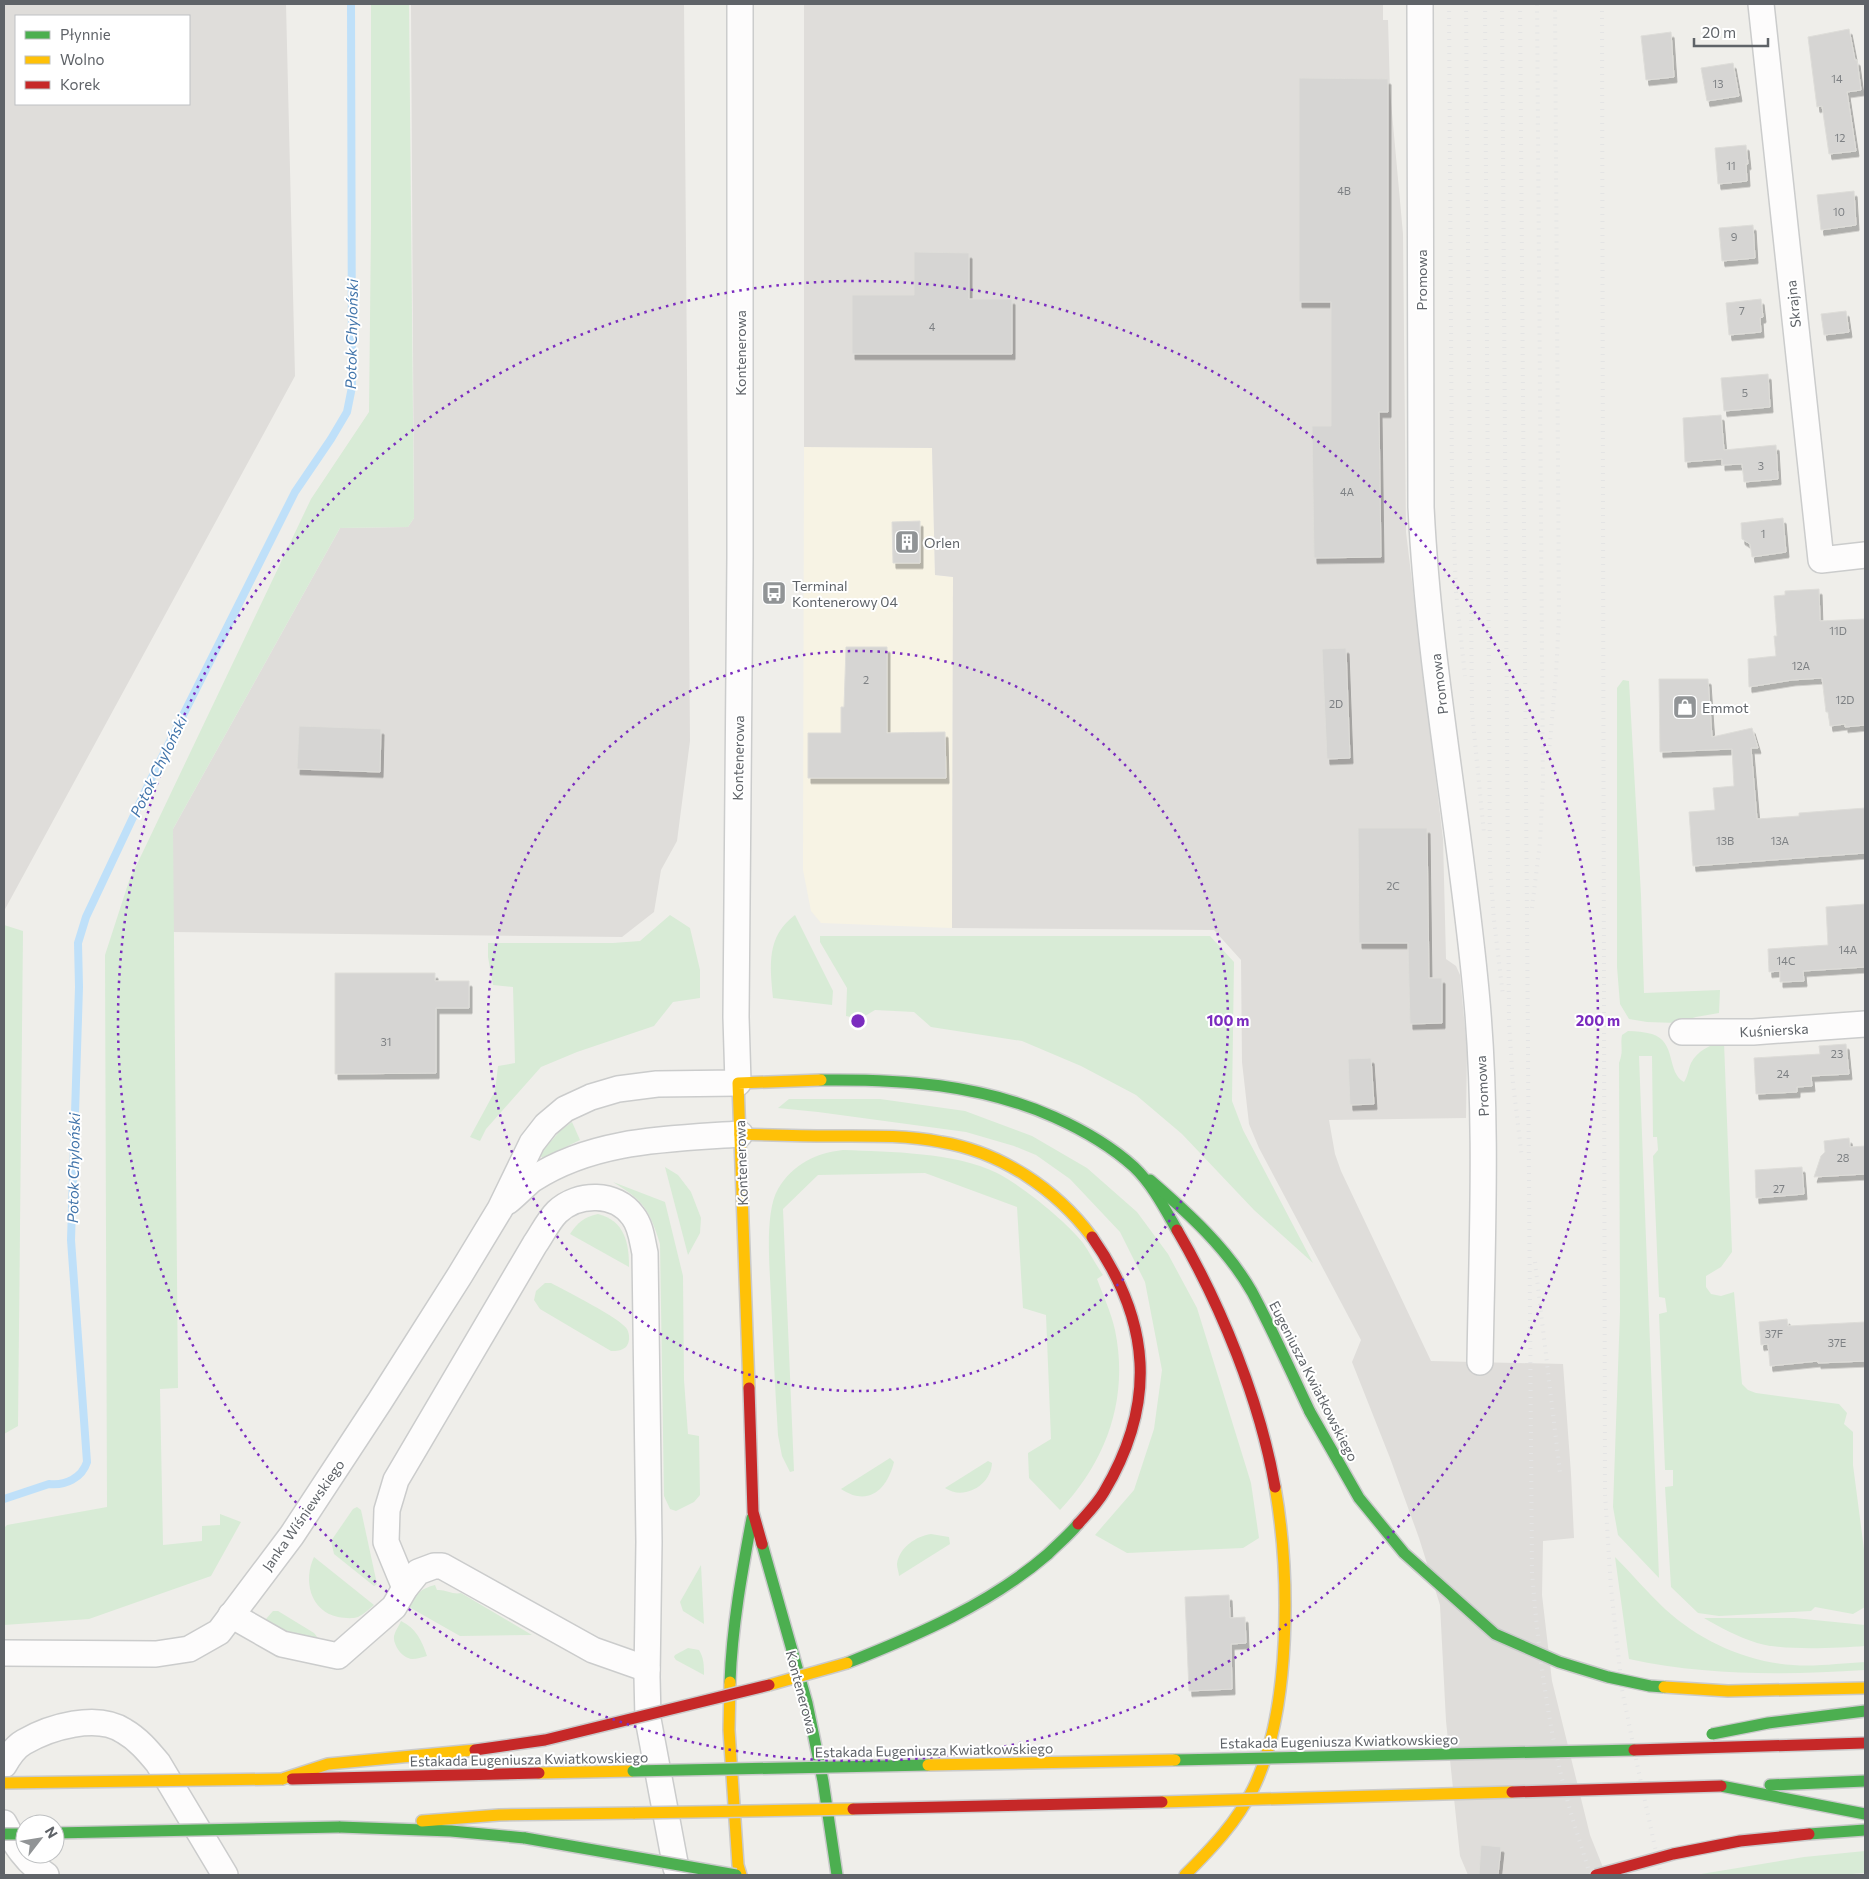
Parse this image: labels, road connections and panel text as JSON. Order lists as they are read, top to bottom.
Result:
{
  "streets": {
    "main road": ["Kontenerowa", "Eugeniusza Kwiatkowskiego", "Estakada Eugeniusza Kwiatkowskiego"],
    "street": [
      "Promowa",
      "Skrajna",
      "Kuśnierska",
      "Janka Wiśniewskiego"
    ]
  },
  "crossings": [
    ["Kontenerowa", "Eugeniusza Kwiatkowskiego"],
    ["Kontenerowa", "Janka Wiśniewskiego"],
    ["Eugeniusza Kwiatkowskiego", "Janka Wiśniewskiego"]
  ],
  "water": ["Potok Chyloński"],
  "places": {
    "building": ["Orlen"],
    "bus stop": ["Terminal Kontenerowy 04"],
    "shop": ["Emmot"]
  },
  "house_numbers": [
    "14",
    "13",
    "12",
    "11",
    "4B",
    "10",
    "9",
    "7",
    "4",
    "5",
    "3",
    "4A",
    "1",
    "11D",
    "12A",
    "2",
    "12D",
    "2D",
    "13B",
    "13A",
    "2C",
    "14A",
    "14C",
    "31",
    "23",
    "24",
    "28",
    "27",
    "37F",
    "37E"
  ],
  "legend": ["Płynnie", "Wolno", "Korek"],
  "scale_bar": "20 m",
  "north": "top right",
  "rings": ["100 m", "200 m"]
}
